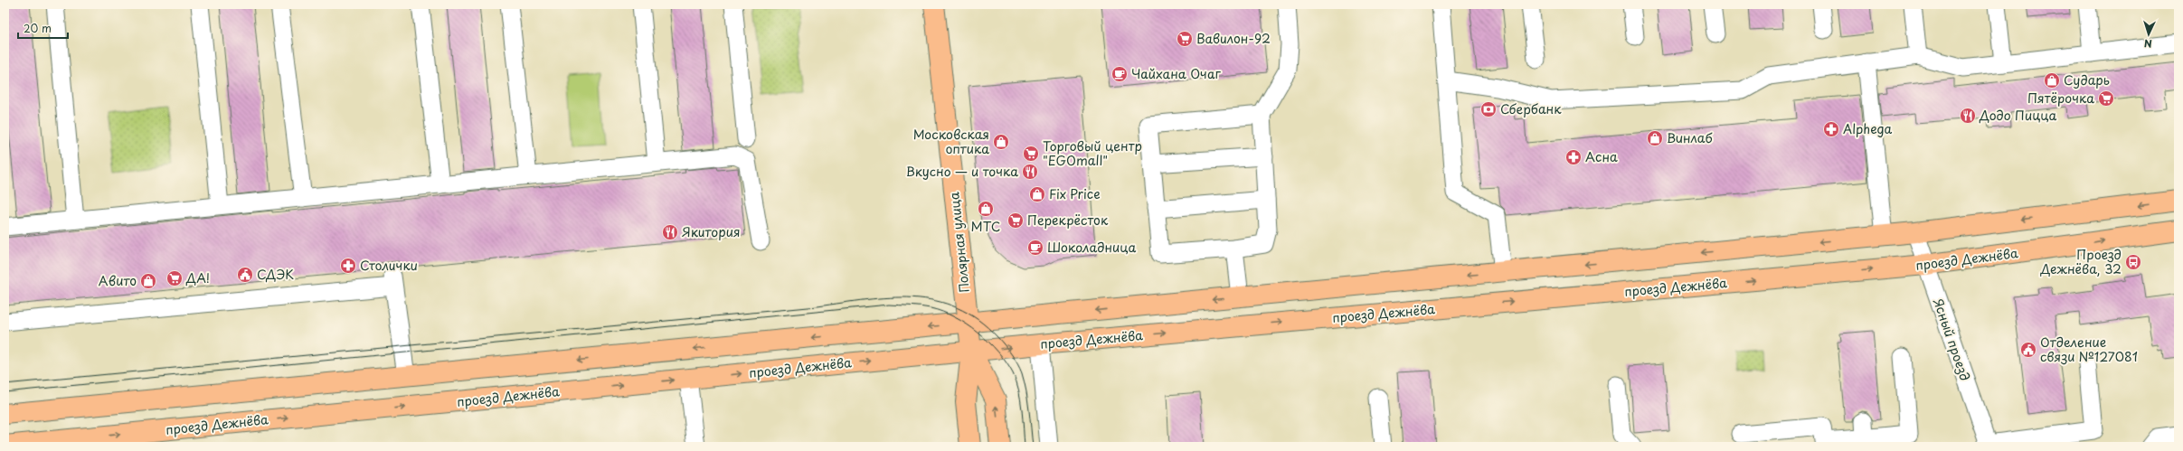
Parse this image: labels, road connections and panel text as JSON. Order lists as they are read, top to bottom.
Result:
{
  "streets": {
    "main road": ["Полярная улица", "проезд Дежнёва"],
    "street": ["Ясный проезд"]
  },
  "crossings": [
    ["Полярная улица", "проезд Дежнёва"],
    ["проезд Дежнёва", "Ясный проезд"]
  ],
  "places": {
    "supermarket": [
      "Вавилон-92",
      "Пятёрочка",
      "Торговый центр \"EGOmall\"",
      "Перекрёсток",
      "ДА!"
    ],
    "cafe": ["Чайхана Очаг", "Шоколадница"],
    "shop": [
      "Сударь",
      "Винлаб",
      "Московская оптика",
      "Fix Price",
      "МТС",
      "Авито"
    ],
    "bank": ["Сбербанк"],
    "restaurant": ["Додо Пицца", "Вкусно — и точка", "Якитория"],
    "pharmacy": ["Alphega", "Асна", "Столички"],
    "bus stop": ["Проезд Дежнёва, 32"],
    "public building": ["СДЭК", "Отделение связи №127081"]
  },
  "scale_bar": "20 m",
  "north": "bottom"
}
